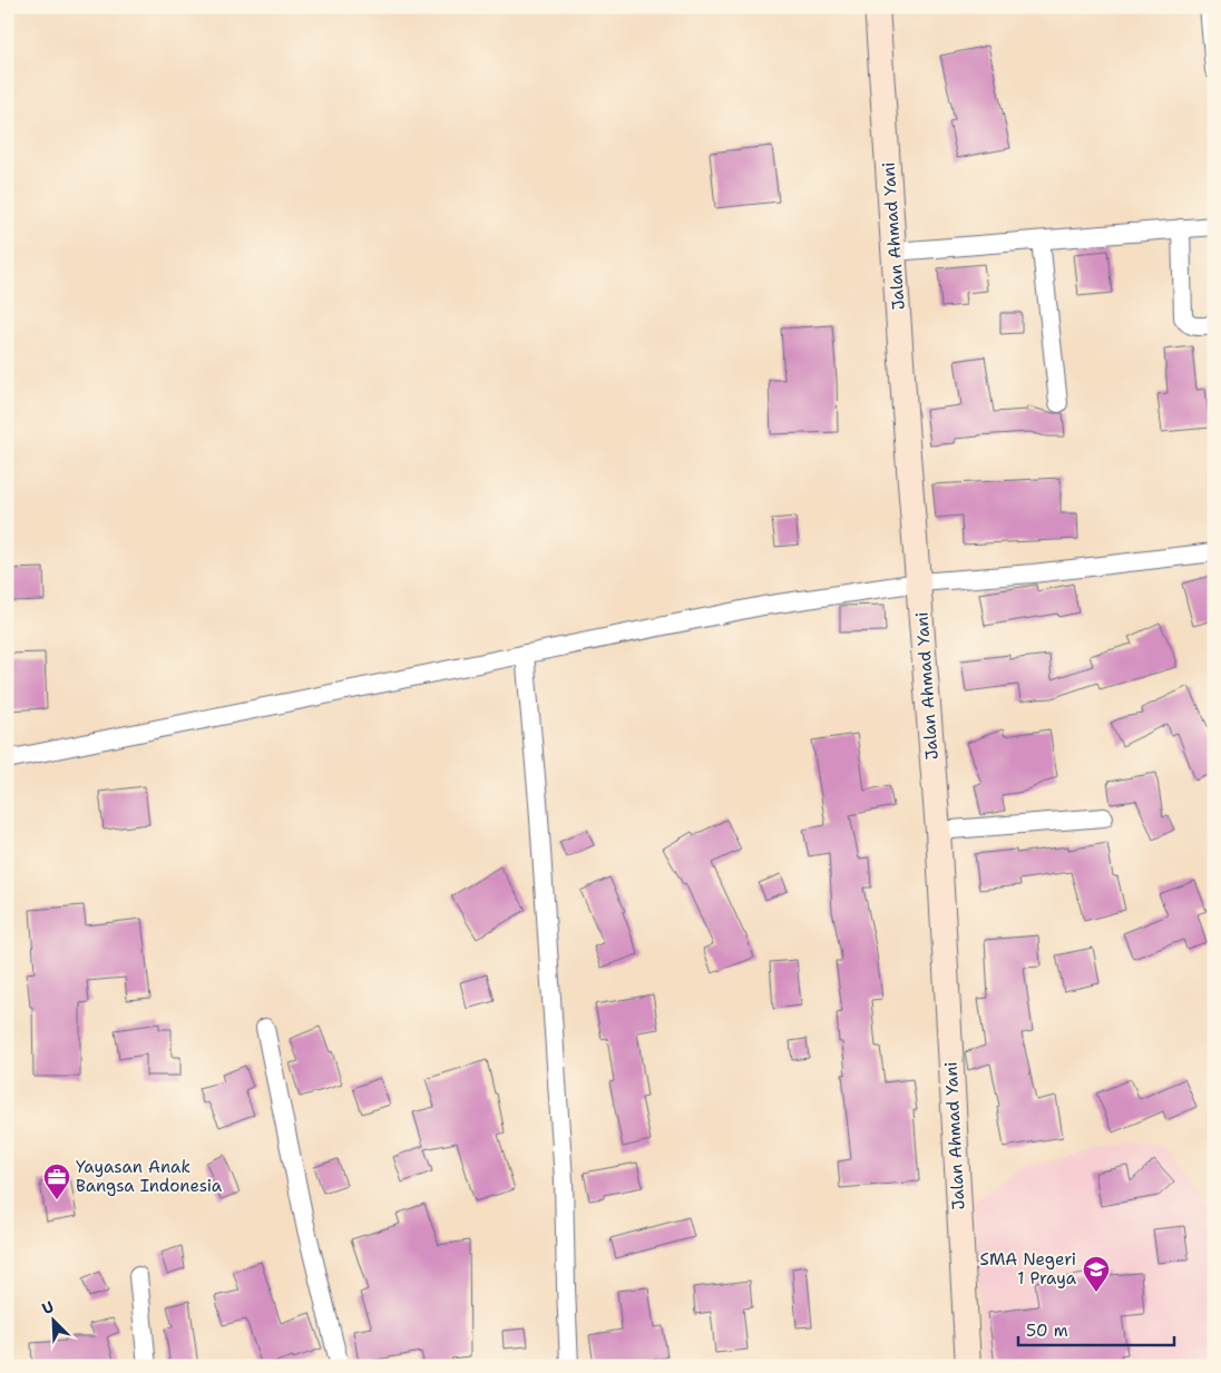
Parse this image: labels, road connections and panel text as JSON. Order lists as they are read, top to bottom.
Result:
{
  "streets": {
    "street": ["Jalan Ahmad Yani"]
  },
  "places": {
    "office": ["Yayasan Anak Bangsa Indonesia"],
    "school or university": ["SMA Negeri 1 Praya"]
  },
  "scale_bar": "50 m",
  "north": "top left"
}
